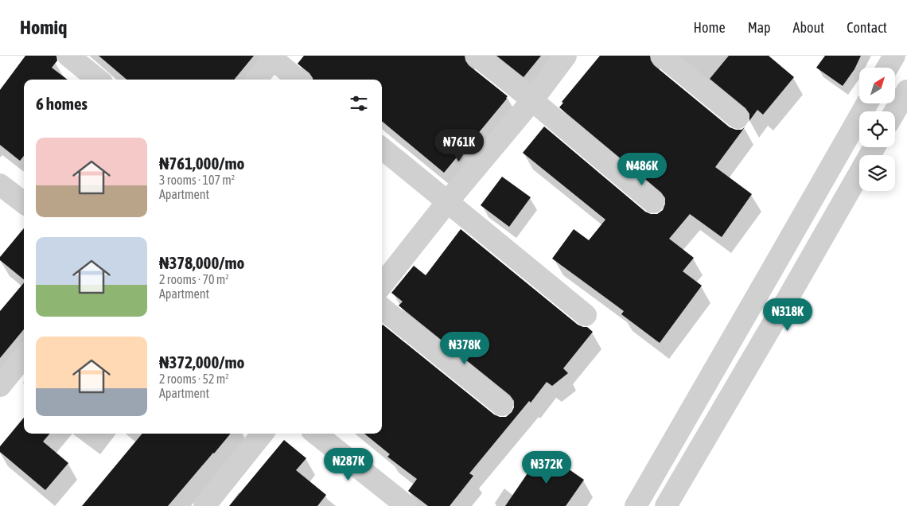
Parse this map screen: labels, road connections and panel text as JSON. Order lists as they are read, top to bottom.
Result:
{
  "north": "top right",
  "page": {
    "header": "Homiq",
    "nav": [
      "Home",
      "Map",
      "About",
      "Contact"
    ],
    "heading": "6 homes",
    "list": [
      {
        "name": "₦761,000/mo",
        "note": "3 rooms · 107 m² · Apartment"
      },
      {
        "name": "₦378,000/mo",
        "note": "2 rooms · 70 m² · Apartment"
      },
      {
        "name": "₦372,000/mo",
        "note": "2 rooms · 52 m² · Apartment"
      }
    ],
    "price": [
      "₦761K",
      "₦486K",
      "₦318K",
      "₦378K",
      "₦287K",
      "₦372K"
    ]
  }
}
